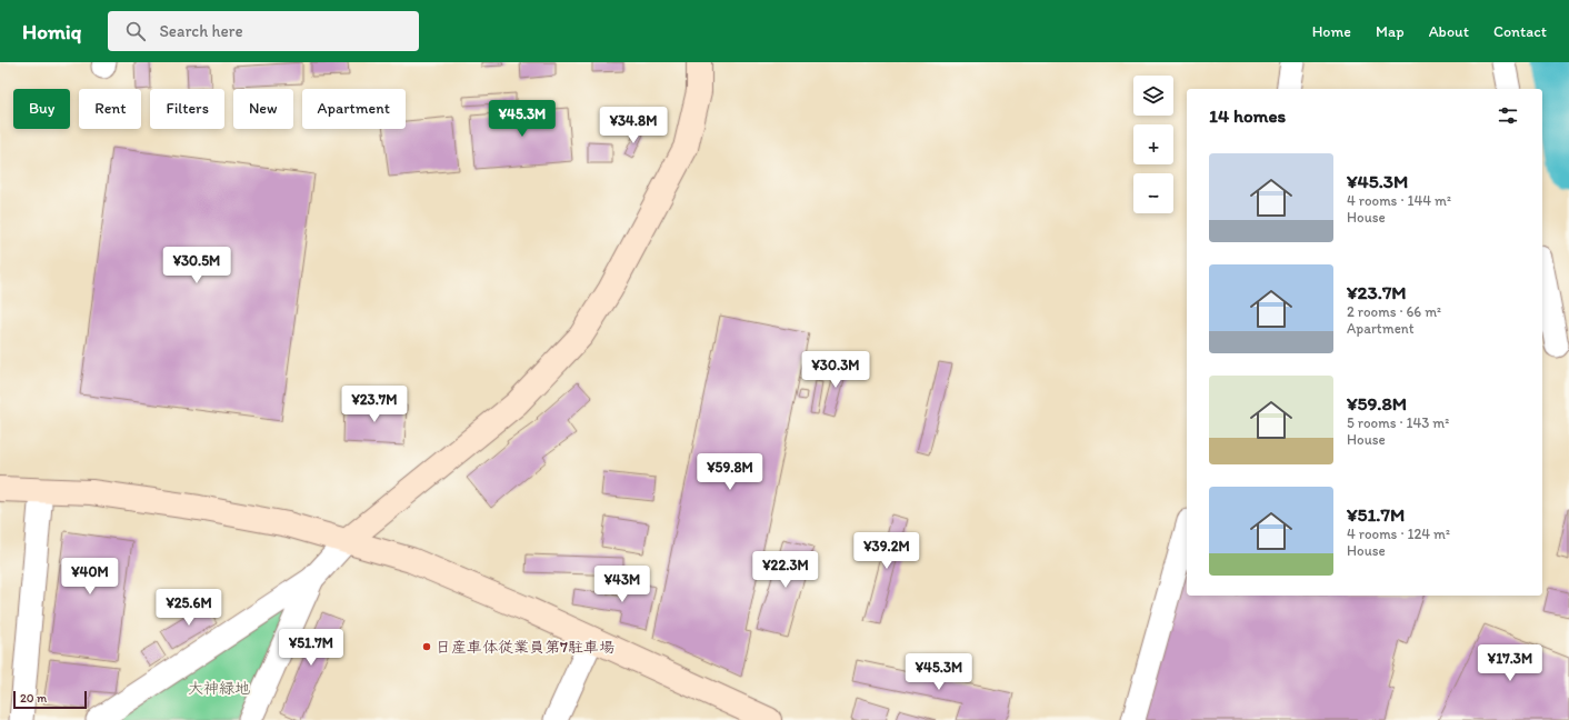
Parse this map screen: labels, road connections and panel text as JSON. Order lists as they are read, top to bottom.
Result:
{
  "parks": ["大神緑地"],
  "places": ["日産車体従業員第7駐車場"],
  "scale_bar": "20 m",
  "page": {
    "header": "Homiq",
    "search": "Search here",
    "nav": [
      "Home",
      "Map",
      "About",
      "Contact"
    ],
    "map_buttons": ["+", "−"],
    "chip": [
      "Buy",
      "Rent",
      "Filters",
      "New",
      "Apartment"
    ],
    "heading": "14 homes",
    "price": [
      "¥45.3M",
      "¥34.8M",
      "¥30.5M",
      "¥30.3M",
      "¥23.7M",
      "¥59.8M",
      "¥39.2M",
      "¥22.3M",
      "¥40M",
      "¥43M",
      "¥25.6M",
      "¥51.7M",
      "¥17.3M",
      "¥45.3M"
    ],
    "list": [
      {
        "name": "¥45.3M",
        "note": "4 rooms · 144 m² · House"
      },
      {
        "name": "¥23.7M",
        "note": "2 rooms · 66 m² · Apartment"
      },
      {
        "name": "¥59.8M",
        "note": "5 rooms · 143 m² · House"
      },
      {
        "name": "¥51.7M",
        "note": "4 rooms · 124 m² · House"
      }
    ],
    "scale": "20 m"
  }
}
